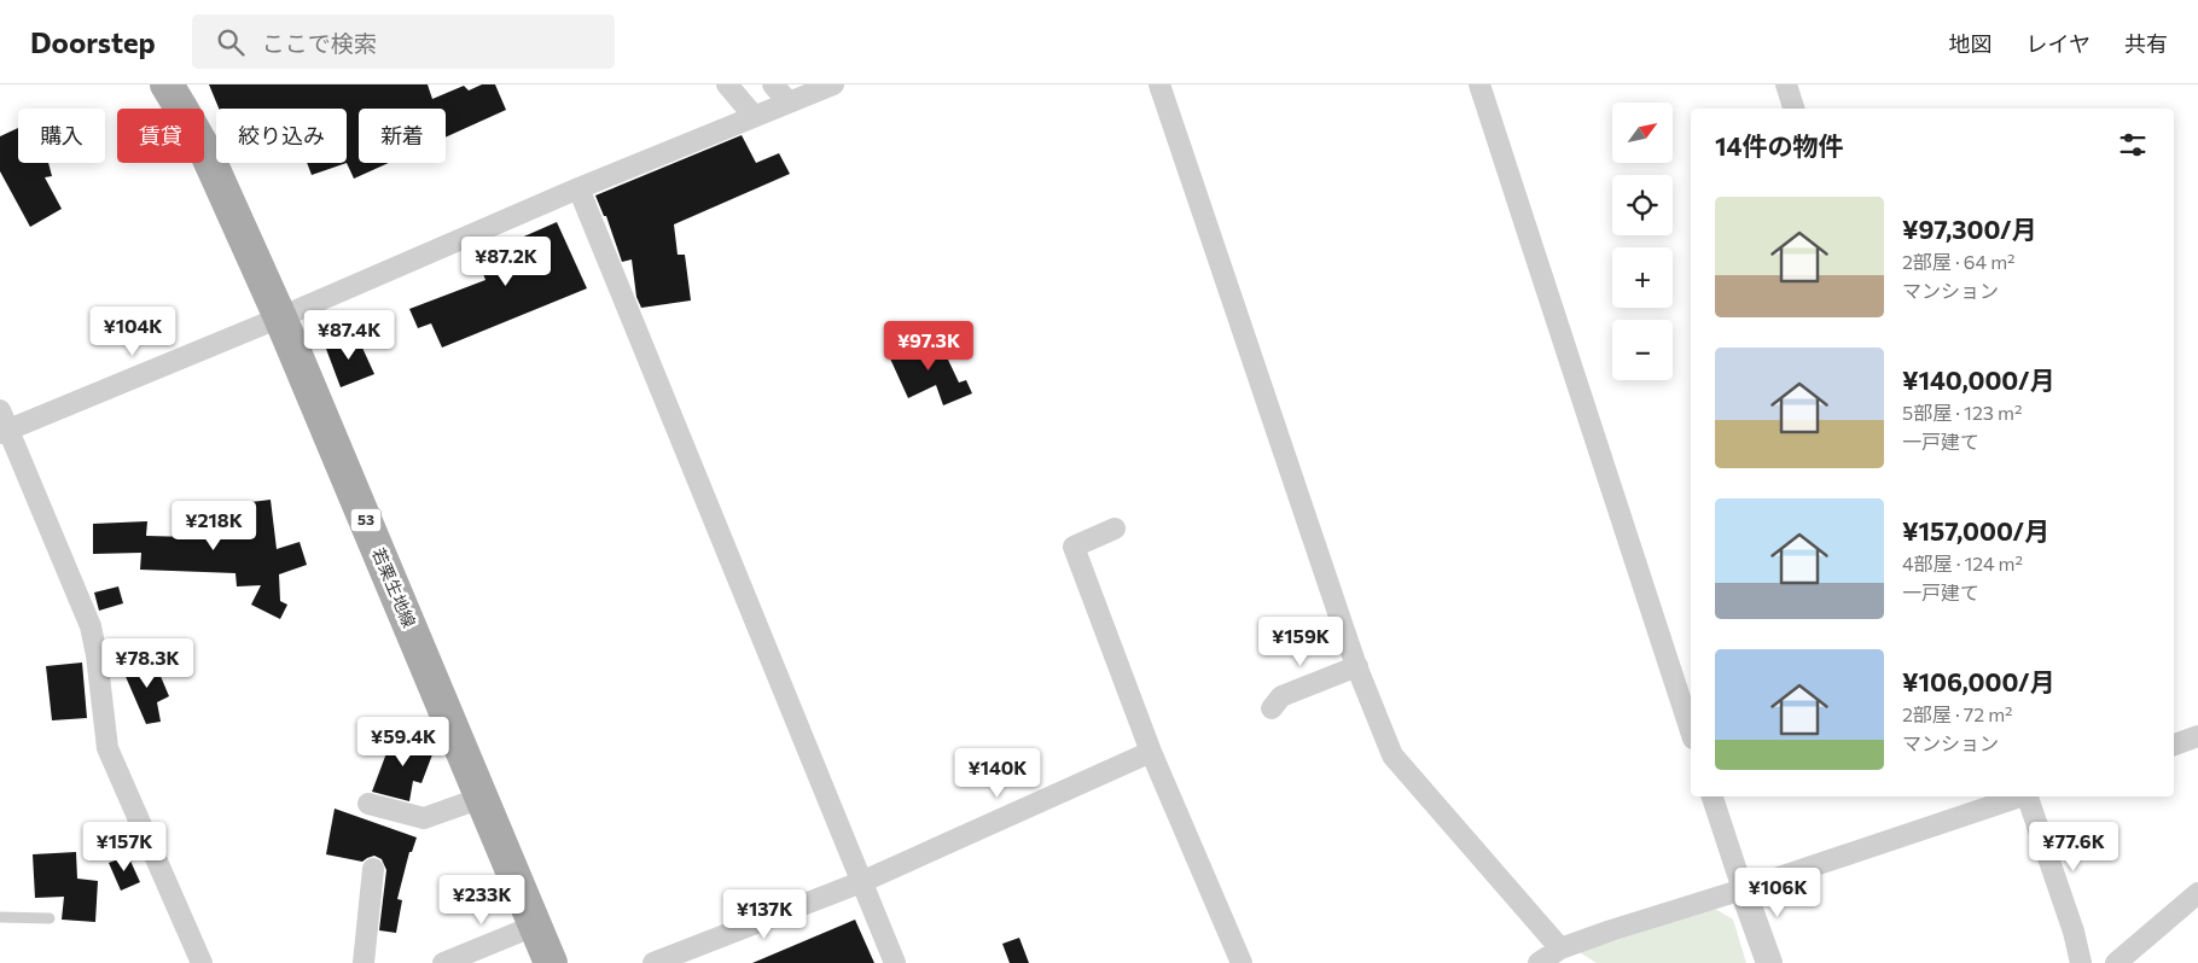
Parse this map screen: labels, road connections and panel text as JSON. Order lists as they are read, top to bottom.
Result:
{
  "streets": {
    "main road": ["53", "若栗生地線"]
  },
  "north": "top right",
  "page": {
    "header": "Doorstep",
    "search": "ここで検索",
    "nav": ["地図", "レイヤ", "共有"],
    "map_buttons": ["+", "−"],
    "chip": [
      "購入",
      "賃貸",
      "絞り込み",
      "新着"
    ],
    "heading": "14件の物件",
    "list": [
      {
        "name": "¥97,300/月",
        "note": "2部屋 · 64 m² · マンション"
      },
      {
        "name": "¥140,000/月",
        "note": "5部屋 · 123 m² · 一戸建て"
      },
      {
        "name": "¥157,000/月",
        "note": "4部屋 · 124 m² · 一戸建て"
      },
      {
        "name": "¥106,000/月",
        "note": "2部屋 · 72 m² · マンション"
      }
    ],
    "price": [
      "¥87.2K",
      "¥104K",
      "¥87.4K",
      "¥97.3K",
      "¥218K",
      "¥159K",
      "¥78.3K",
      "¥59.4K",
      "¥140K",
      "¥157K",
      "¥77.6K",
      "¥106K",
      "¥233K",
      "¥137K"
    ]
  }
}
